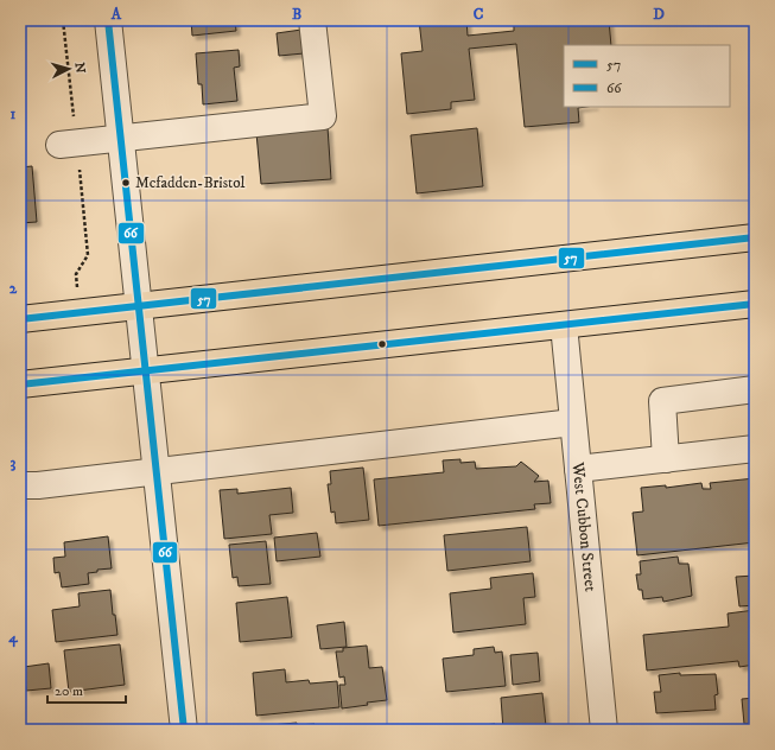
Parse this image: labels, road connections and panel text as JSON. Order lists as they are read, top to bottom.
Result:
{
  "streets": {
    "street": ["West Cubbon Street"]
  },
  "places": ["Mcfadden-Bristol"],
  "lines": ["transit line 66", "transit line 57"],
  "legend": ["57", "66"],
  "scale_bar": "20 m",
  "north": "right",
  "grid": {
    "columns": [
      "A",
      "B",
      "C",
      "D"
    ],
    "rows": [
      "1",
      "2",
      "3",
      "4"
    ]
  }
}
